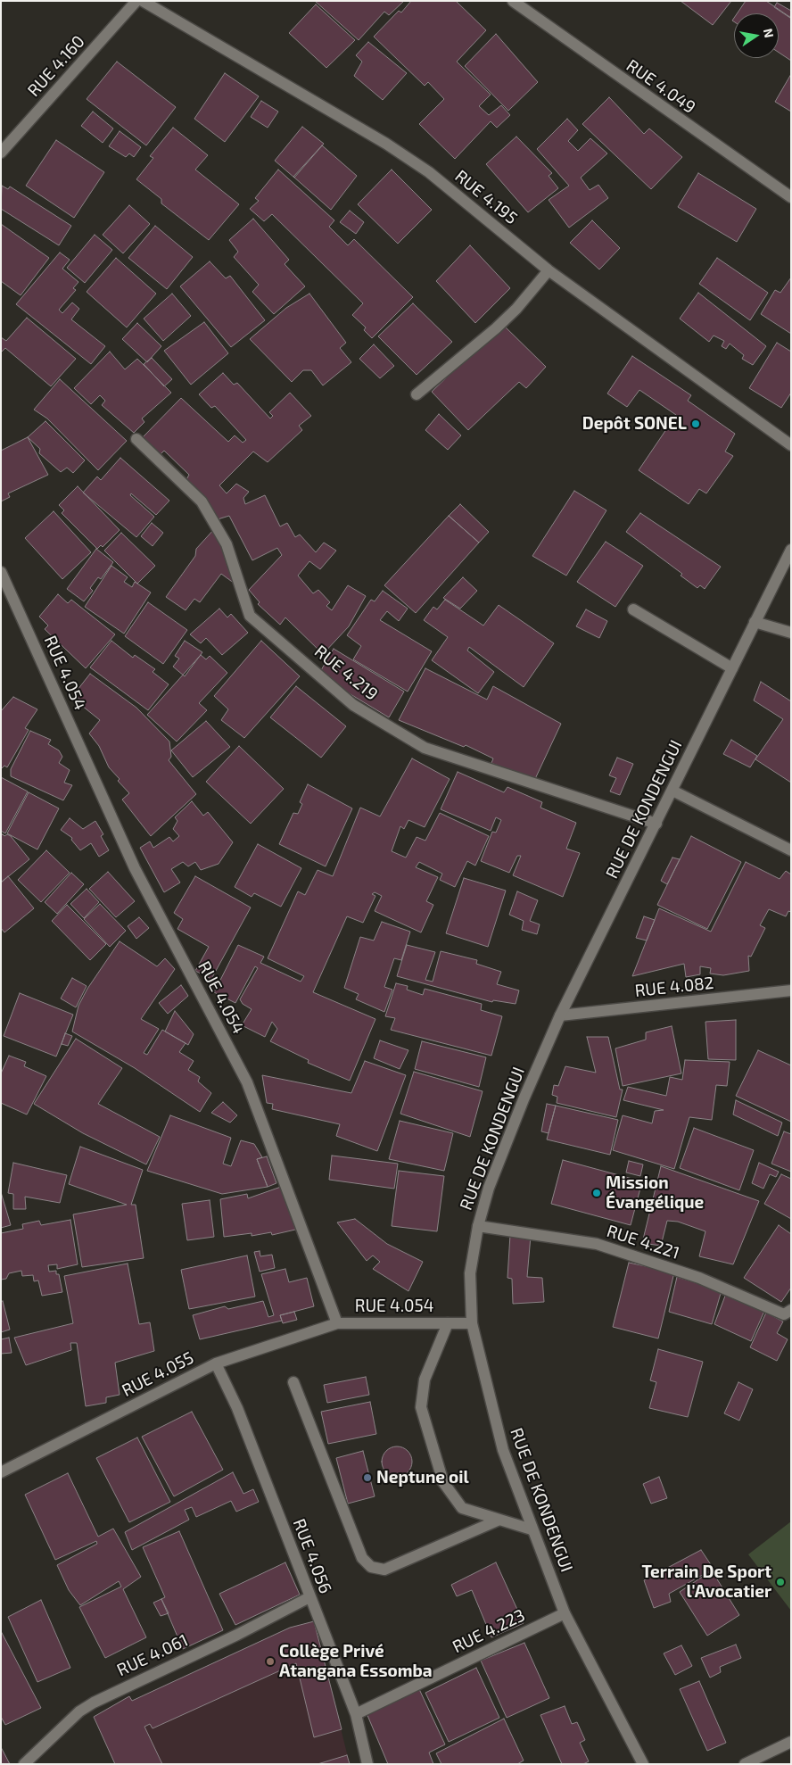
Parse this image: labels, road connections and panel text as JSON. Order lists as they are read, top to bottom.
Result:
{
  "streets": {
    "street": [
      "RUE 4.160",
      "RUE 4.049",
      "RUE 4.195",
      "RUE 4.054",
      "RUE 4.219",
      "RUE DE KONDENGUI",
      "RUE 4.082",
      "RUE 4.221",
      "RUE 4.055",
      "RUE 4.056",
      "RUE 4.223",
      "RUE 4.061"
    ]
  },
  "crossings": [
    ["RUE 4.054", "RUE DE KONDENGUI"],
    ["RUE 4.054", "RUE 4.055"],
    ["RUE 4.219", "RUE DE KONDENGUI"],
    ["RUE DE KONDENGUI", "RUE 4.082"],
    ["RUE DE KONDENGUI", "RUE 4.221"],
    ["RUE DE KONDENGUI", "RUE 4.223"],
    ["RUE 4.055", "RUE 4.056"],
    ["RUE 4.056", "RUE 4.223"],
    ["RUE 4.056", "RUE 4.061"]
  ],
  "places": [
    "Depôt SONEL",
    "Mission Évangélique",
    "Neptune oil",
    "Terrain De Sport l'Avocatier",
    "Collège Privé Atangana Essomba"
  ],
  "north": "right"
}
